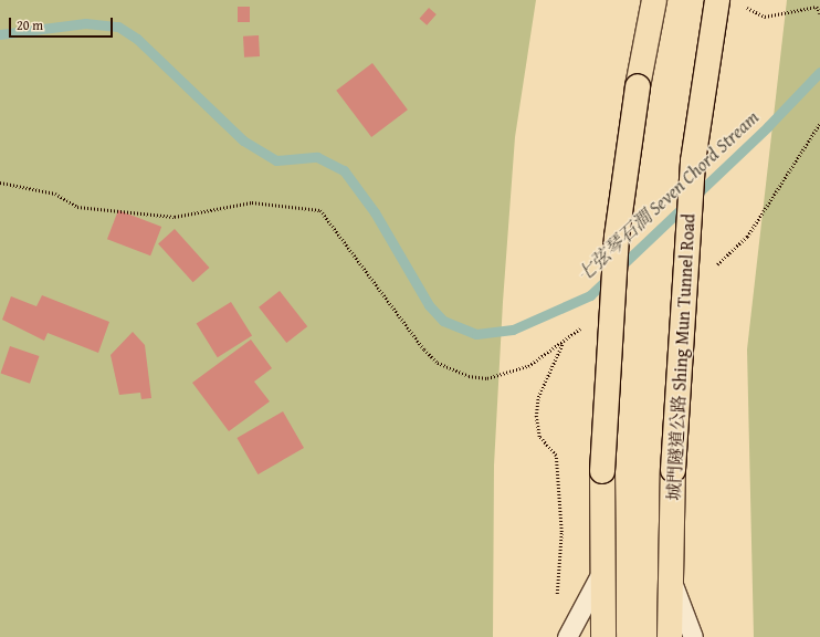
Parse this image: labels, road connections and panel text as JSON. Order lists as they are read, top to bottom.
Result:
{
  "streets": {
    "highway": ["城門隧道公路 Shing Mun Tunnel Road"]
  },
  "water": ["七弦琴石澗 Seven Chord Stream"],
  "scale_bar": "20 m"
}
